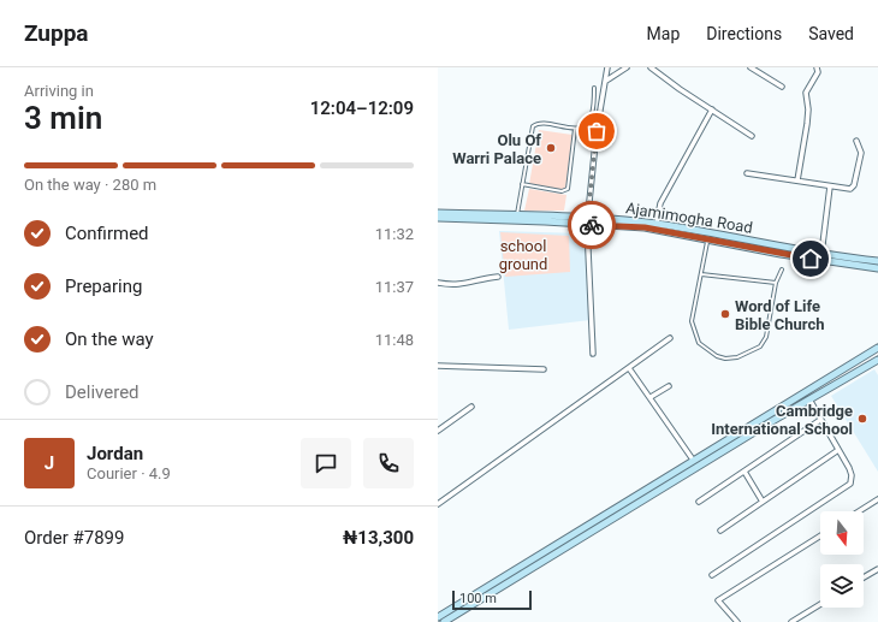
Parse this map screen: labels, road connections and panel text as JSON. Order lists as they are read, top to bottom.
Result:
{
  "streets": {
    "main road": ["Ajamimogha Road"]
  },
  "parks": ["school ground"],
  "places": ["Olu Of Warri Palace", "Word of Life Bible Church", "Cambridge International School"],
  "scale_bar": "100 m",
  "north": "bottom",
  "page": {
    "header": "Zuppa",
    "nav": ["Map", "Directions", "Saved"],
    "heading": ["3 min", "Arriving in", "12:04–12:09"],
    "panel": [
      "Jordan",
      "Courier · 4.9",
      "Order #7899",
      "₦13,300"
    ],
    "bar": "On the way · 280 m",
    "list": [
      ["Confirmed", "11:32"],
      ["Preparing", "11:37"],
      ["On the way", "11:48"],
      "Delivered"
    ],
    "round": "J",
    "scale": "100 m"
  }
}
